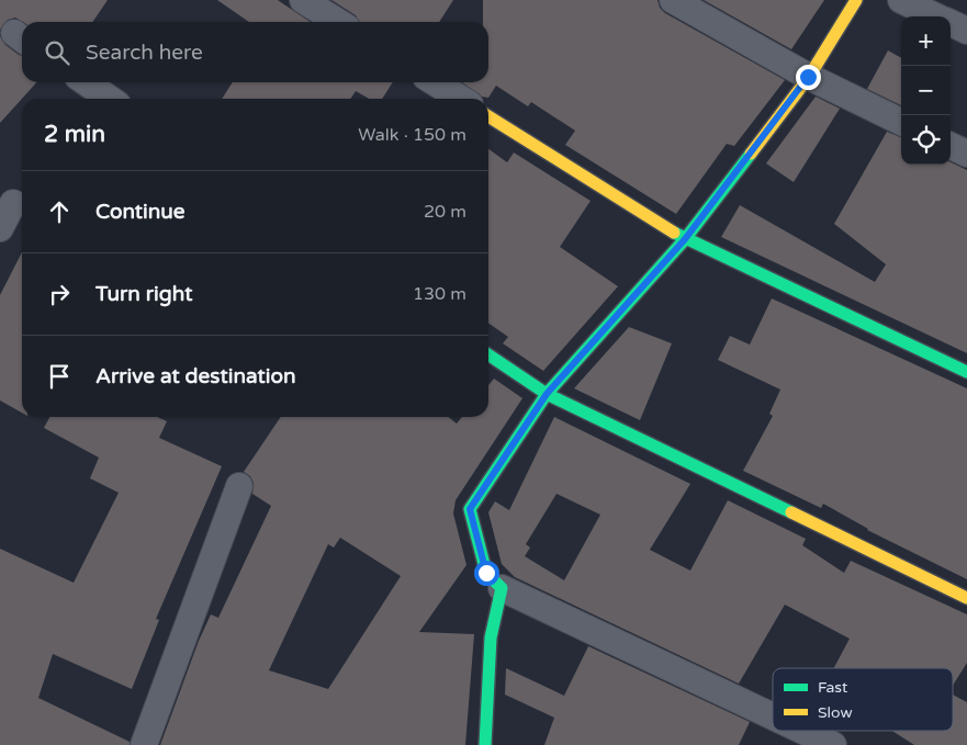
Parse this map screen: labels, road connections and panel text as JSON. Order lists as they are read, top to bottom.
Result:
{
  "legend": ["Fast", "Slow"],
  "page": {
    "map_buttons": ["+", "−"],
    "search": "Search here",
    "heading": ["2 min", "Walk · 150 m"],
    "list": [
      ["Continue", "20 m"],
      ["Turn right", "130 m"],
      "Arrive at destination"
    ]
  }
}
